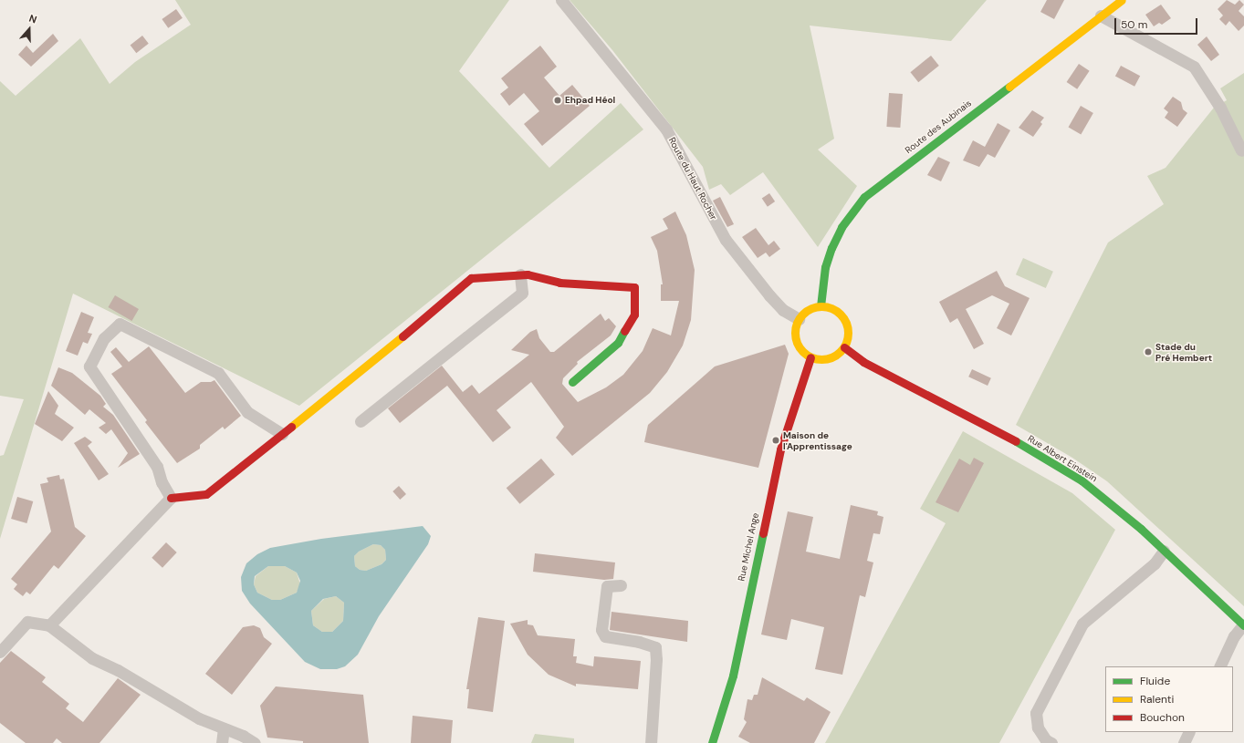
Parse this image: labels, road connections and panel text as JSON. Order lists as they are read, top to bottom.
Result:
{
  "streets": {
    "street": [
      "Route des Aubinais",
      "Route du Haut Rocher",
      "Rue Albert Einstein",
      "Rue Michel Ange"
    ]
  },
  "crossings": [
    ["Route des Aubinais", "Route du Haut Rocher"],
    ["Route des Aubinais", "Rue Albert Einstein"],
    ["Route des Aubinais", "Rue Michel Ange"],
    ["Route du Haut Rocher", "Rue Albert Einstein"],
    ["Route du Haut Rocher", "Rue Michel Ange"],
    ["Rue Albert Einstein", "Rue Michel Ange"]
  ],
  "places": ["Ehpad Héol", "Stade du Pré Hembert", "Maison de l'Apprentissage"],
  "legend": ["Fluide", "Ralenti", "Bouchon"],
  "scale_bar": "50 m",
  "north": "top"
}
